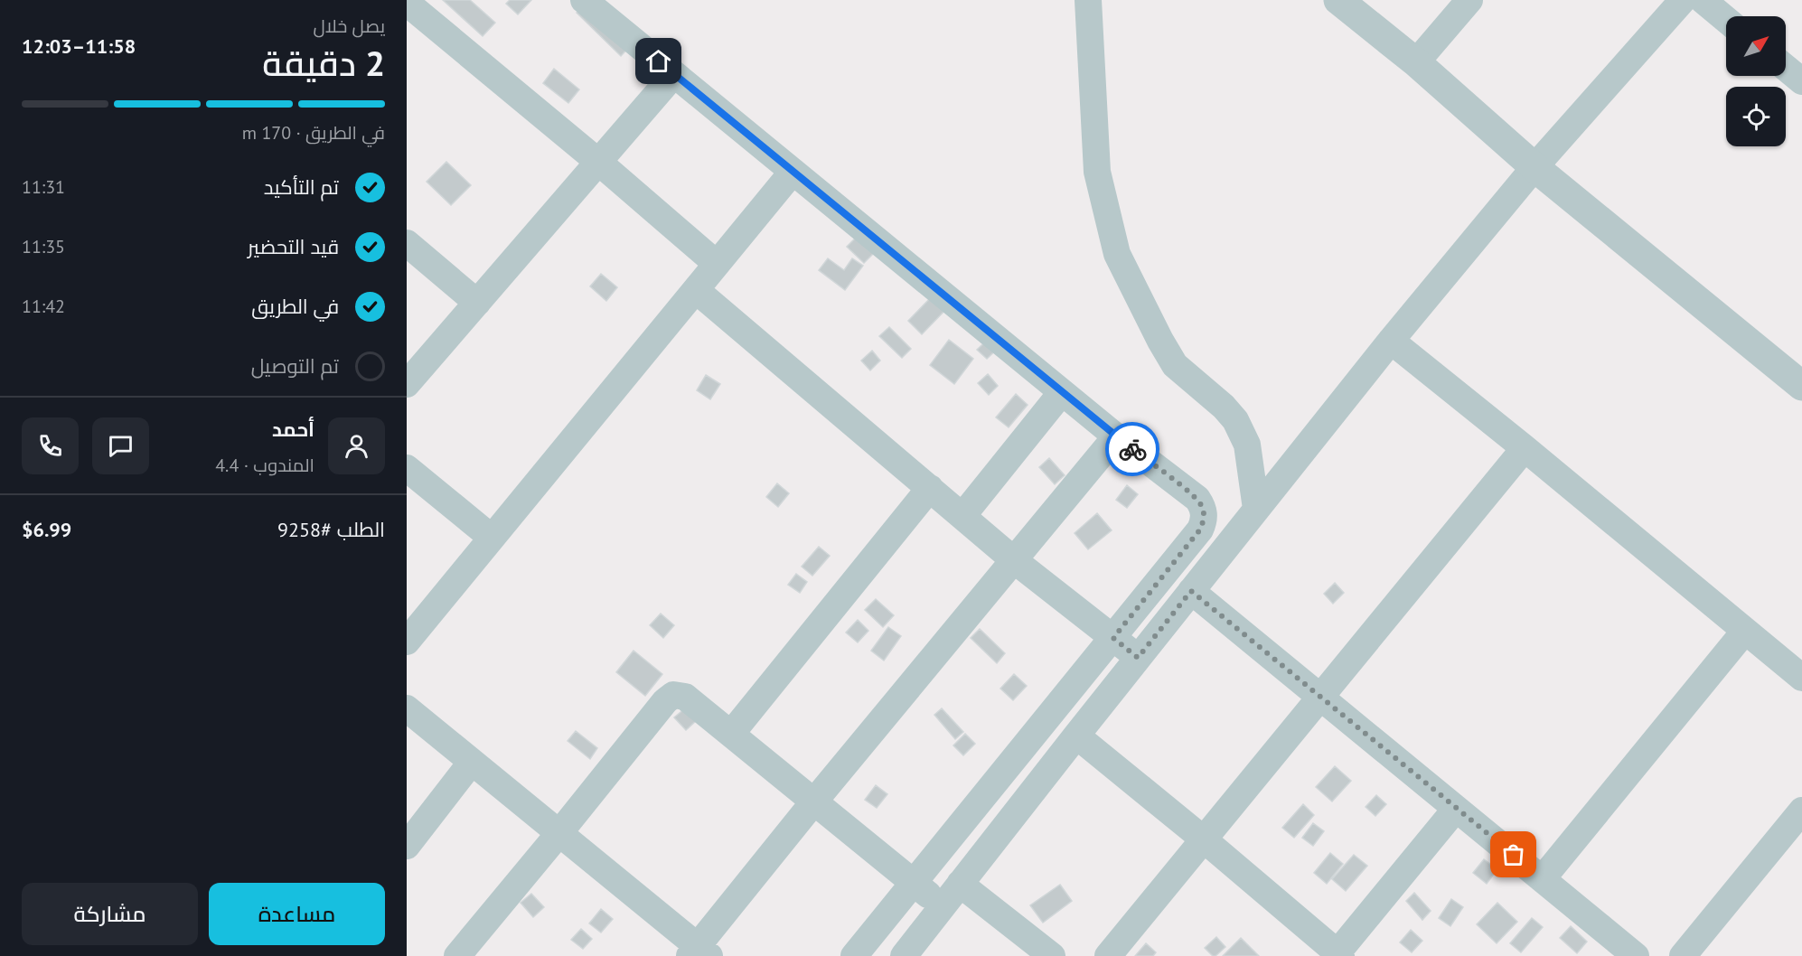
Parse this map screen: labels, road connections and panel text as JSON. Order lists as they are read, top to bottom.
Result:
{
  "north": "top right",
  "page": {
    "heading": ["2 دقيقة", "يصل خلال", "11:58–12:03"],
    "panel": [
      "أحمد",
      "المندوب · 4.4",
      "الطلب #9258",
      "$6.99"
    ],
    "bar": "في الطريق · 170 m",
    "list": [
      ["تم التأكيد", "11:31"],
      ["قيد التحضير", "11:35"],
      ["في الطريق", "11:42"],
      "تم التوصيل"
    ],
    "buttons": ["مساعدة", "مشاركة"]
  }
}
